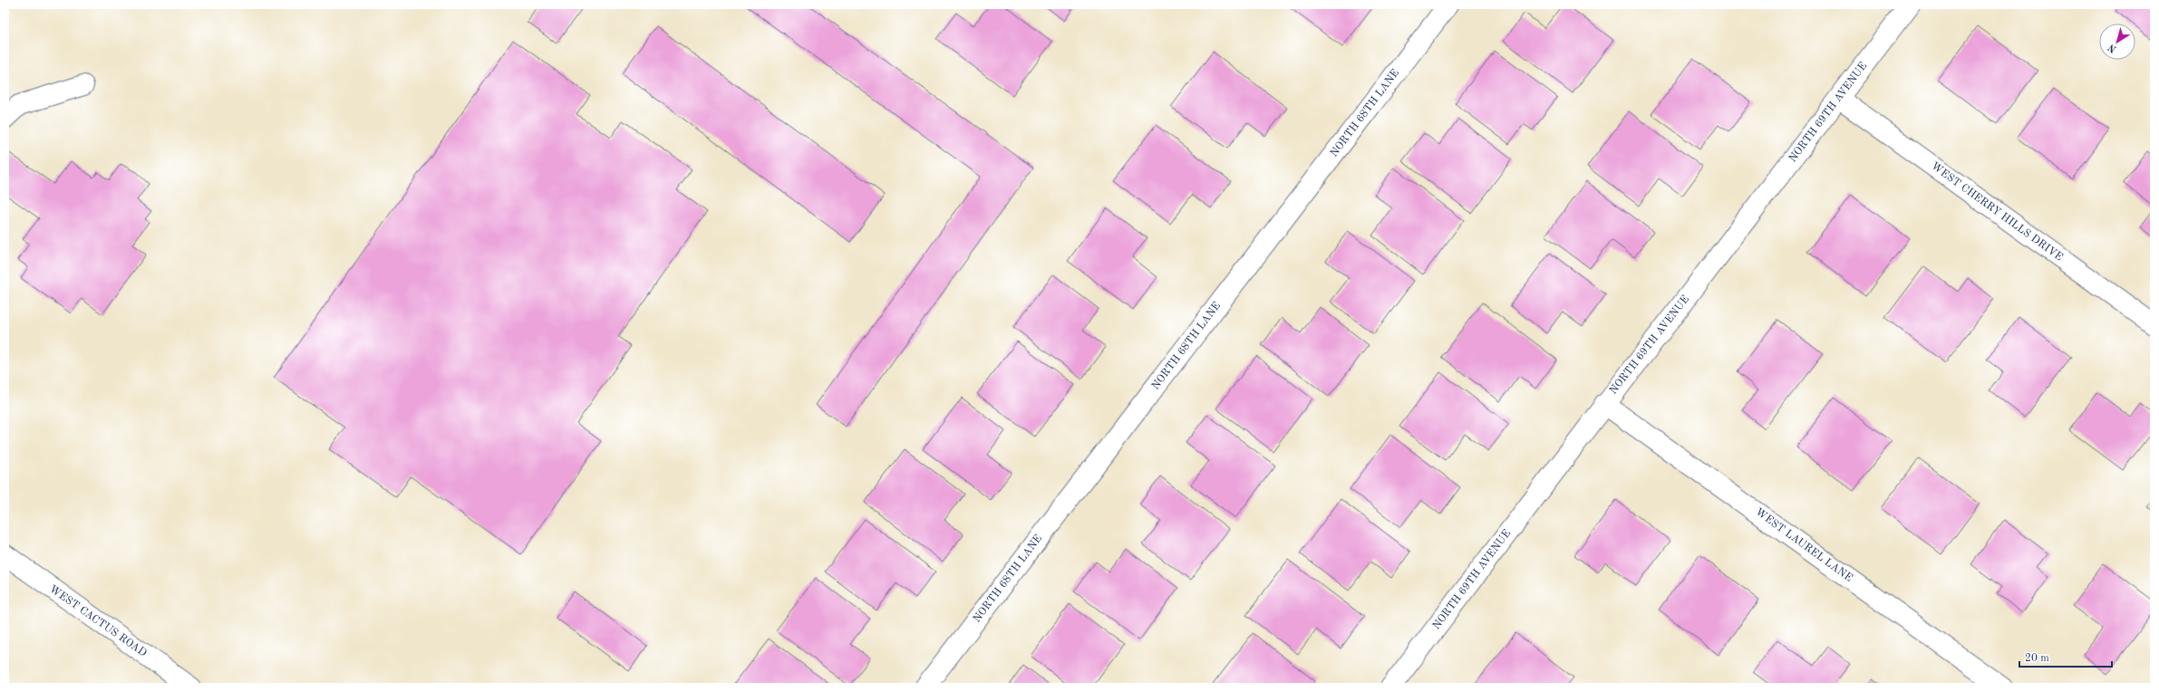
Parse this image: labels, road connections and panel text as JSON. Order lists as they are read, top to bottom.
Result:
{
  "streets": {
    "street": [
      "NORTH 69TH AVENUE",
      "NORTH 68TH LANE",
      "WEST CHERRY HILLS DRIVE",
      "WEST LAUREL LANE",
      "WEST CACTUS ROAD"
    ]
  },
  "crossings": [
    ["NORTH 69TH AVENUE", "WEST CHERRY HILLS DRIVE"],
    ["NORTH 69TH AVENUE", "WEST LAUREL LANE"]
  ],
  "scale_bar": "20 m",
  "north": "bottom left"
}
